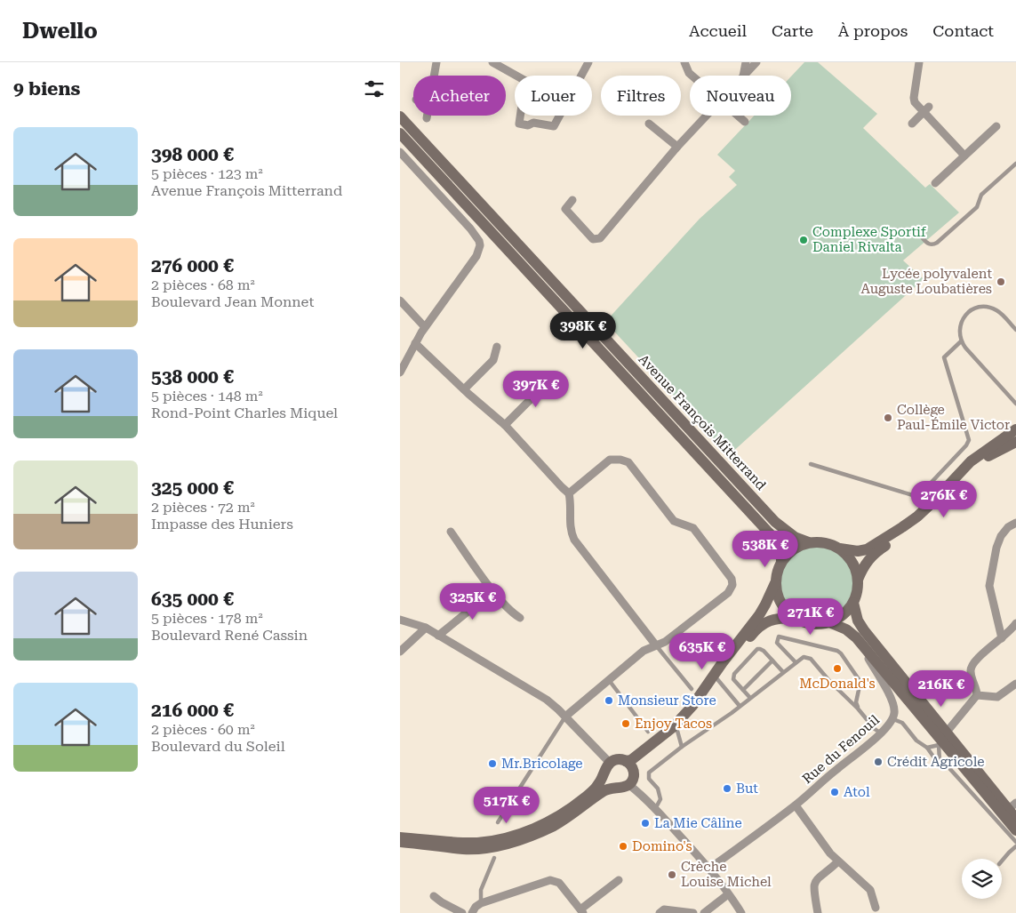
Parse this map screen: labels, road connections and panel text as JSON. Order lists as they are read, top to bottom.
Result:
{
  "streets": {
    "main road": ["Avenue François Mitterrand"],
    "street": ["Rue du Fenouil"]
  },
  "places": [
    "Complexe Sportif Daniel Rivalta",
    "Lycée polyvalent Auguste Loubatières",
    "Collège Paul-Émile Victor",
    "McDonald's",
    "Monsieur Store",
    "Enjoy Tacos",
    "Crédit Agricole",
    "Mr.Bricolage",
    "But",
    "Atol",
    "La Mie Câline",
    "Domino's",
    "Crèche Louise Michel"
  ],
  "page": {
    "header": "Dwello",
    "nav": [
      "Accueil",
      "Carte",
      "À propos",
      "Contact"
    ],
    "heading": "9 biens",
    "chip": [
      "Acheter",
      "Louer",
      "Filtres",
      "Nouveau"
    ],
    "list": [
      {
        "name": "398 000 €",
        "note": "5 pièces · 123 m² · Avenue François Mitterrand"
      },
      {
        "name": "276 000 €",
        "note": "2 pièces · 68 m² · Boulevard Jean Monnet"
      },
      {
        "name": "538 000 €",
        "note": "5 pièces · 148 m² · Rond-Point Charles Miquel"
      },
      {
        "name": "325 000 €",
        "note": "2 pièces · 72 m² · Impasse des Huniers"
      },
      {
        "name": "635 000 €",
        "note": "5 pièces · 178 m² · Boulevard René Cassin"
      },
      {
        "name": "216 000 €",
        "note": "2 pièces · 60 m² · Boulevard du Soleil"
      }
    ],
    "price": [
      "398K €",
      "397K €",
      "276K €",
      "538K €",
      "325K €",
      "271K €",
      "635K €",
      "216K €",
      "517K €"
    ]
  }
}
